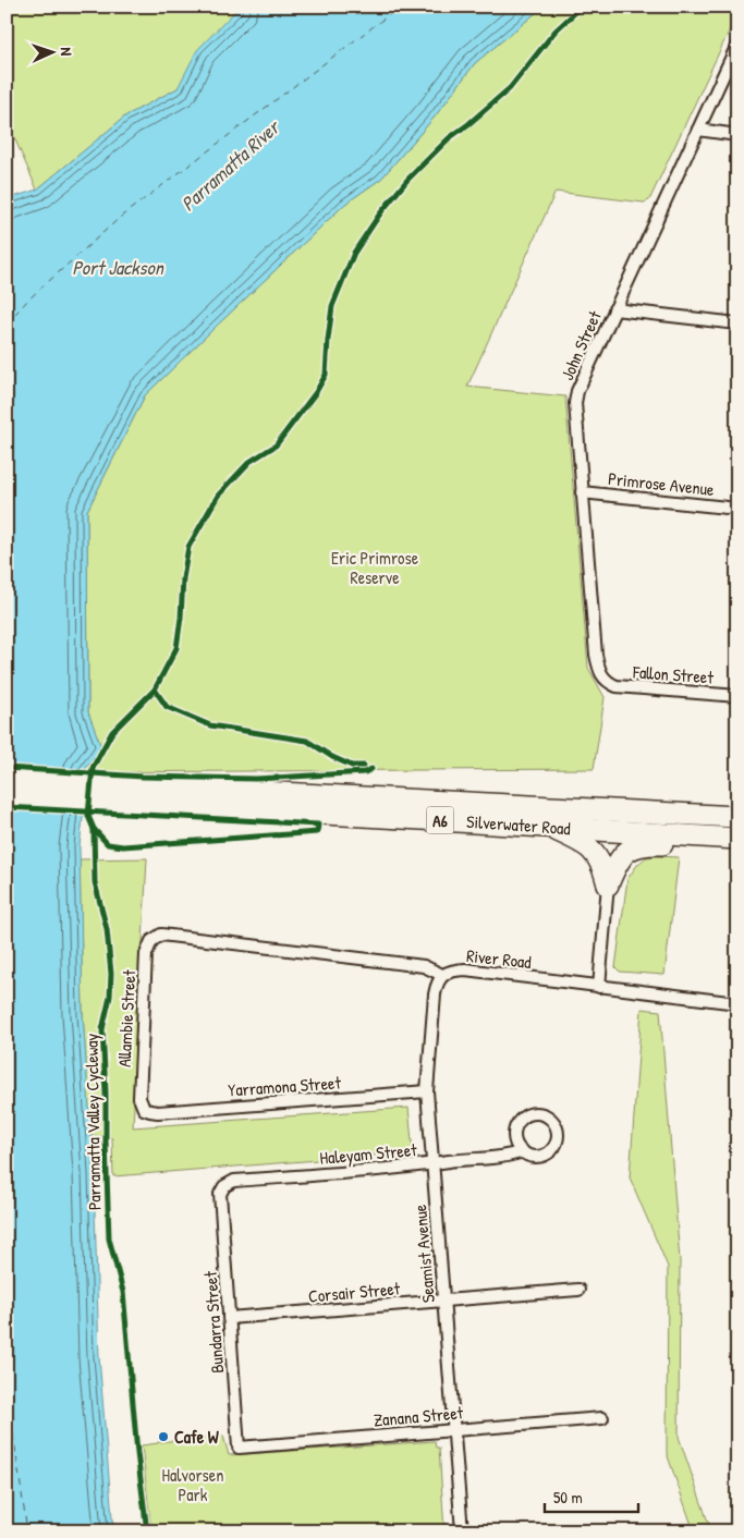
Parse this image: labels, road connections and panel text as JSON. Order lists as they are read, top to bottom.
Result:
{
  "streets": {
    "highway": ["A6", "Silverwater Road"],
    "street": [
      "John Street",
      "Primrose Avenue",
      "Fallon Street",
      "River Road",
      "Allambie Street",
      "Yarramona Street",
      "Haleyam Street",
      "Seamist Avenue",
      "Corsair Street",
      "Bundarra Street",
      "Zanana Street"
    ],
    "cycle path": ["Parramatta Valley Cycleway"]
  },
  "crossings": [
    ["John Street", "Primrose Avenue"],
    ["John Street", "Fallon Street"],
    ["River Road", "Allambie Street"],
    ["River Road", "Seamist Avenue"],
    ["Allambie Street", "Yarramona Street"],
    ["Yarramona Street", "Seamist Avenue"],
    ["Haleyam Street", "Seamist Avenue"],
    ["Haleyam Street", "Bundarra Street"],
    ["Seamist Avenue", "Corsair Street"],
    ["Seamist Avenue", "Zanana Street"],
    ["Corsair Street", "Bundarra Street"],
    ["Bundarra Street", "Zanana Street"]
  ],
  "water": ["Parramatta River", "Port Jackson"],
  "parks": ["Eric Primrose Reserve", "Halvorsen Park"],
  "places": ["Cafe W"],
  "scale_bar": "50 m",
  "north": "right"
}
